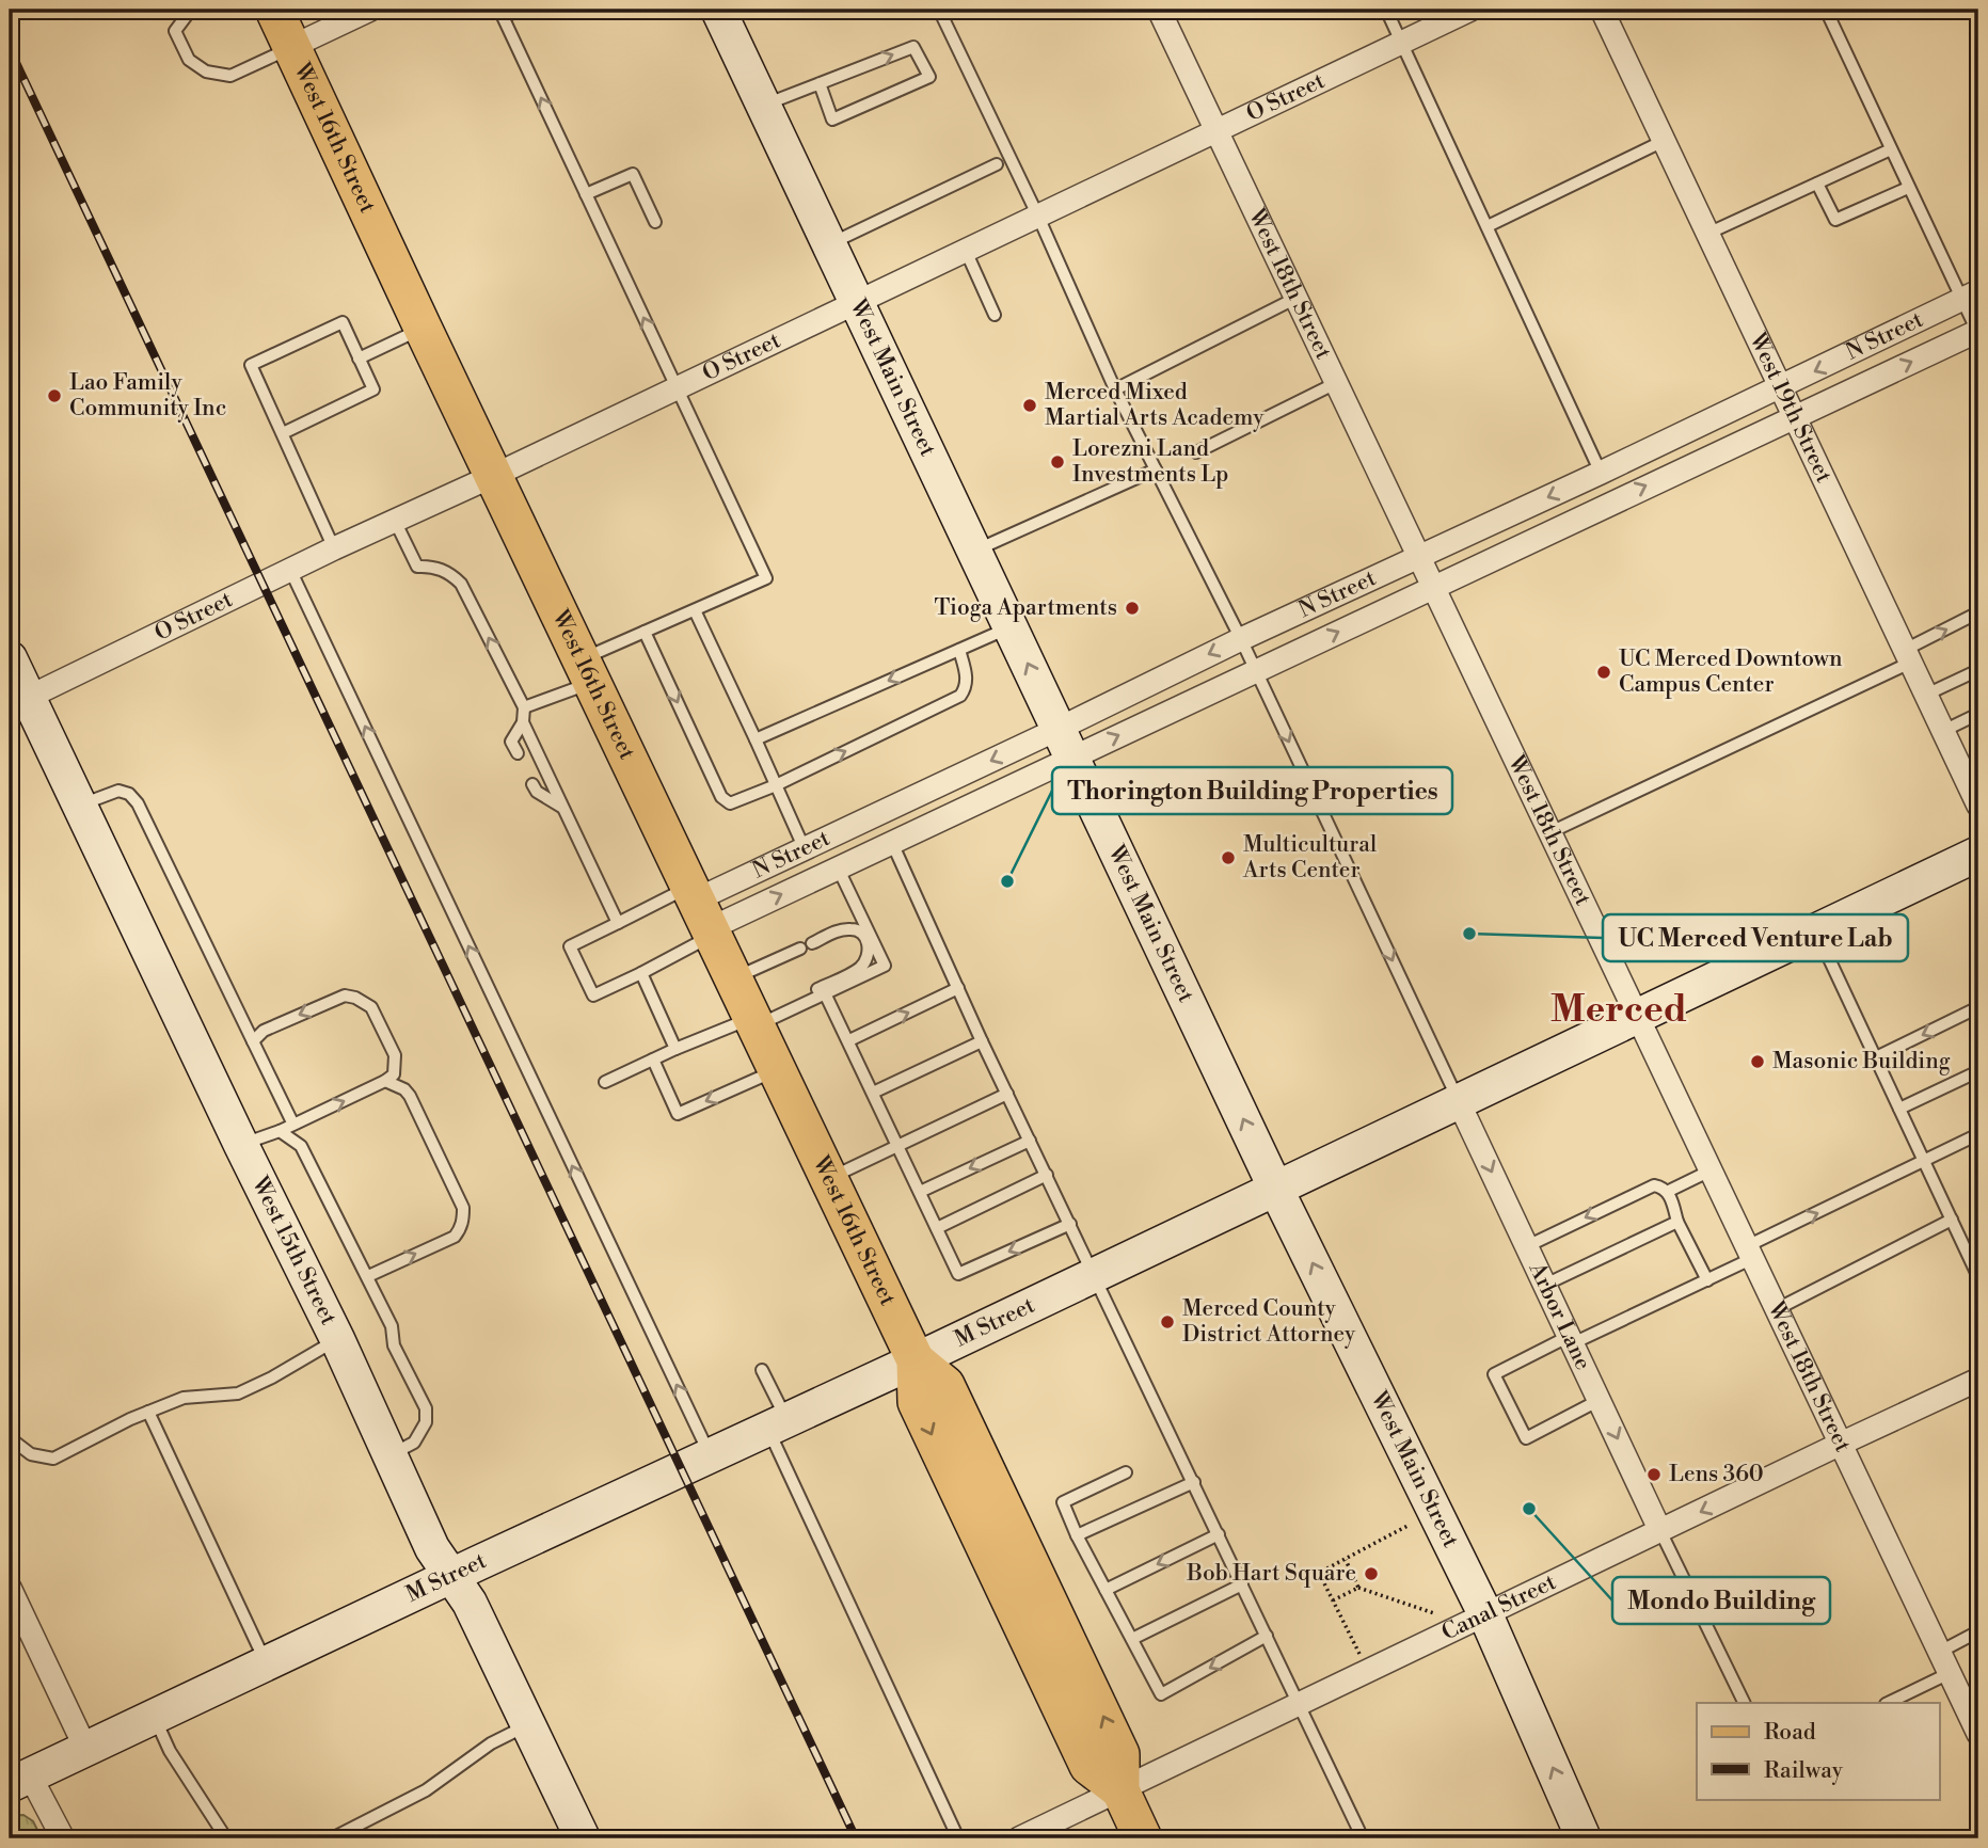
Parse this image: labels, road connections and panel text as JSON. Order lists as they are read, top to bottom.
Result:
{
  "streets": {
    "main road": ["West 16th Street"],
    "street": [
      "O Street",
      "West 18th Street",
      "N Street",
      "West Main Street",
      "West 19th Street",
      "West 15th Street",
      "Arbor Lane",
      "M Street",
      "Canal Street"
    ]
  },
  "crossings": [
    ["O Street", "West 16th Street"],
    ["O Street", "West 18th Street"],
    ["O Street", "West Main Street"],
    ["O Street", "West 15th Street"],
    ["West 16th Street", "N Street"],
    ["West 16th Street", "M Street"],
    ["West 16th Street", "Canal Street"],
    ["West 18th Street", "N Street"],
    ["West 18th Street", "M Street"],
    ["West 18th Street", "Canal Street"],
    ["N Street", "West Main Street"],
    ["N Street", "West 19th Street"],
    ["West Main Street", "M Street"],
    ["West Main Street", "Canal Street"],
    ["West 15th Street", "M Street"],
    ["Arbor Lane", "M Street"],
    ["Arbor Lane", "Canal Street"]
  ],
  "one_way": ["West Main Street", "Arbor Lane"],
  "districts": ["Merced"],
  "places": [
    "Lao Family Community Inc",
    "Merced Mixed Martial Arts Academy",
    "Lorezni Land Investments Lp",
    "Tioga Apartments",
    "UC Merced Downtown Campus Center",
    "Multicultural Arts Center",
    "Thorington Building Properties",
    "UC Merced Venture Lab",
    "Masonic Building",
    "Merced County District Attorney",
    "Lens 360",
    "Mondo Building",
    "Bob Hart Square"
  ],
  "legend": ["Road", "Railway"]
}
